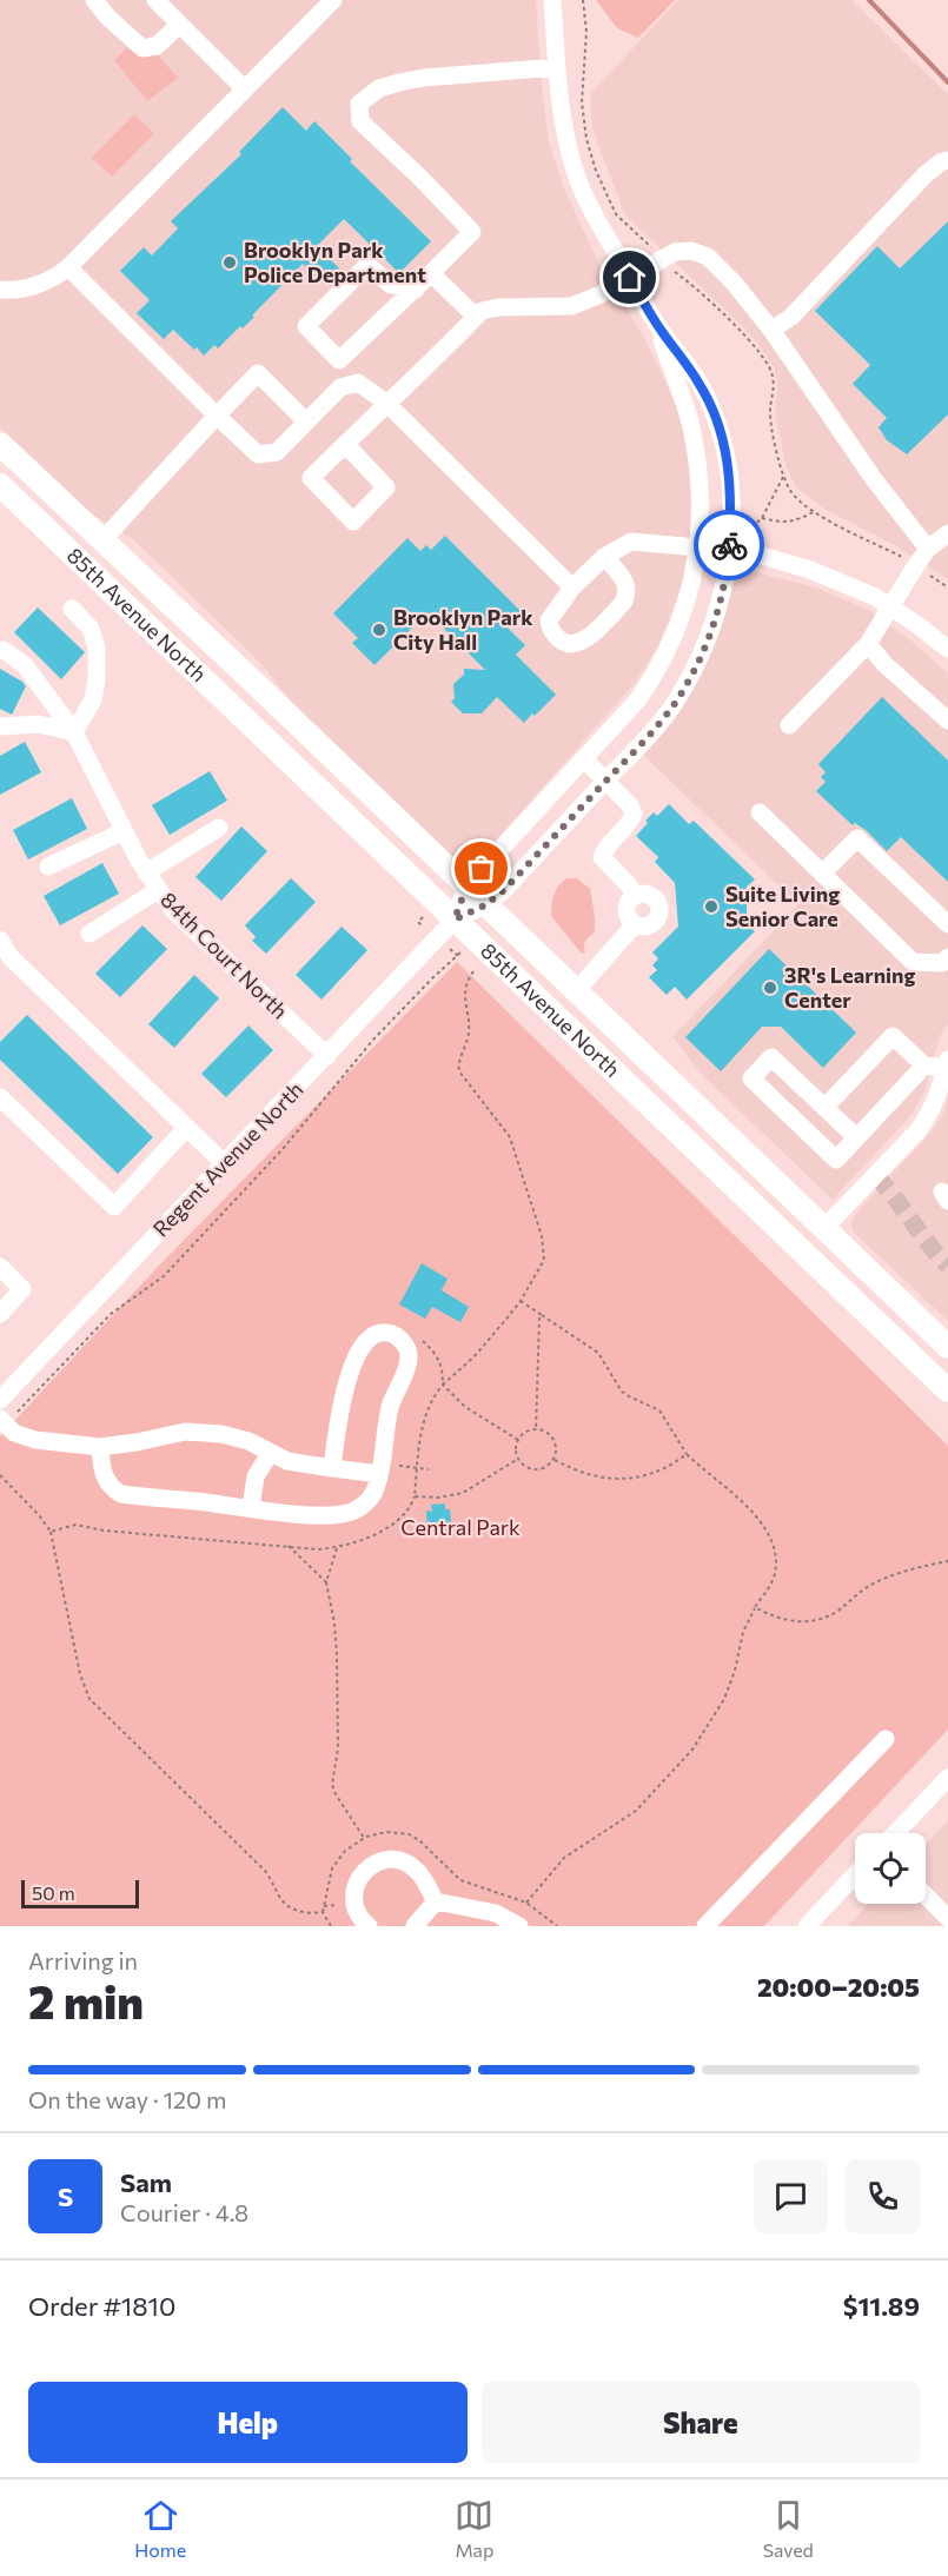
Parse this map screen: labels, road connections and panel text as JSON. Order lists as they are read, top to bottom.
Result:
{
  "streets": {
    "main road": ["85th Avenue North"],
    "street": ["84th Court North", "Regent Avenue North"]
  },
  "crossings": [
    ["85th Avenue North", "Regent Avenue North"],
    ["84th Court North", "Regent Avenue North"]
  ],
  "parks": ["Central Park"],
  "places": [
    "Brooklyn Park Police Department",
    "Brooklyn Park City Hall",
    "Suite Living Senior Care",
    "3R's Learning Center"
  ],
  "scale_bar": "50 m",
  "page": {
    "scale": "50 m",
    "heading": ["2 min", "Arriving in", "20:00–20:05"],
    "panel": [
      "Sam",
      "Courier · 4.8",
      "Order #1810",
      "$11.89"
    ],
    "bar": "On the way · 120 m",
    "round": "S",
    "buttons": ["Help", "Share"],
    "tabs": ["Home", "Map", "Saved"]
  }
}
